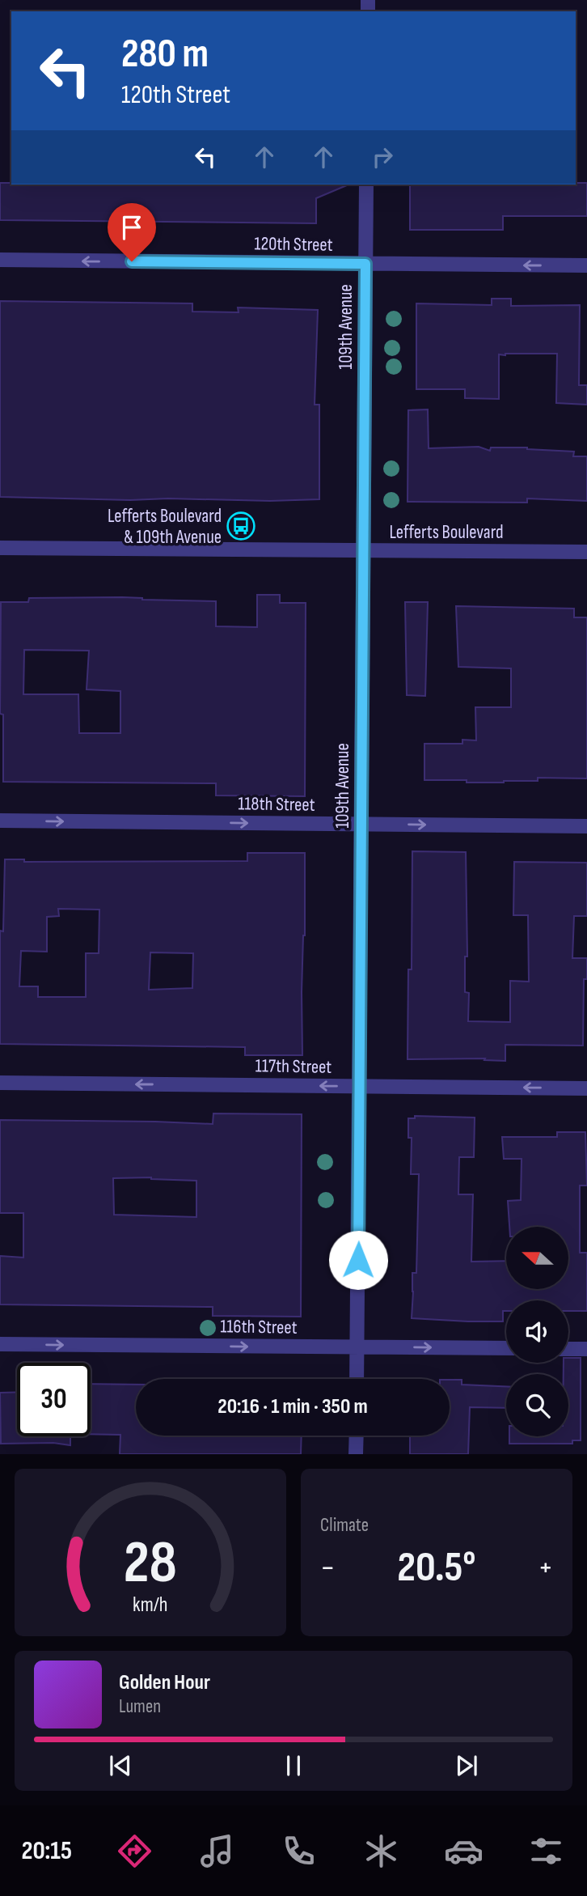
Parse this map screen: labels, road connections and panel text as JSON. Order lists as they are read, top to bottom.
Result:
{
  "streets": {
    "street": [
      "120th Street",
      "109th Avenue",
      "Lefferts Boulevard",
      "118th Street",
      "117th Street",
      "116th Street"
    ]
  },
  "crossings": [
    ["120th Street", "109th Avenue"],
    ["109th Avenue", "Lefferts Boulevard"],
    ["109th Avenue", "118th Street"],
    ["109th Avenue", "117th Street"],
    ["109th Avenue", "116th Street"]
  ],
  "one_way": [
    "120th Street",
    "118th Street",
    "117th Street",
    "116th Street"
  ],
  "places": {
    "bus stop": ["Lefferts Boulevard & 109th Avenue"]
  },
  "north": "left",
  "page": {
    "turn": ["280 m", "120th Street"],
    "limit": "30",
    "trip": "20:16 · 1 min · 350 m",
    "tile": "Climate",
    "heat": ["−", "20.5°", "+"],
    "song": ["Golden Hour", "Lumen"],
    "tabs": "20:15",
    "gauge": ["28", "km/h"]
  }
}
